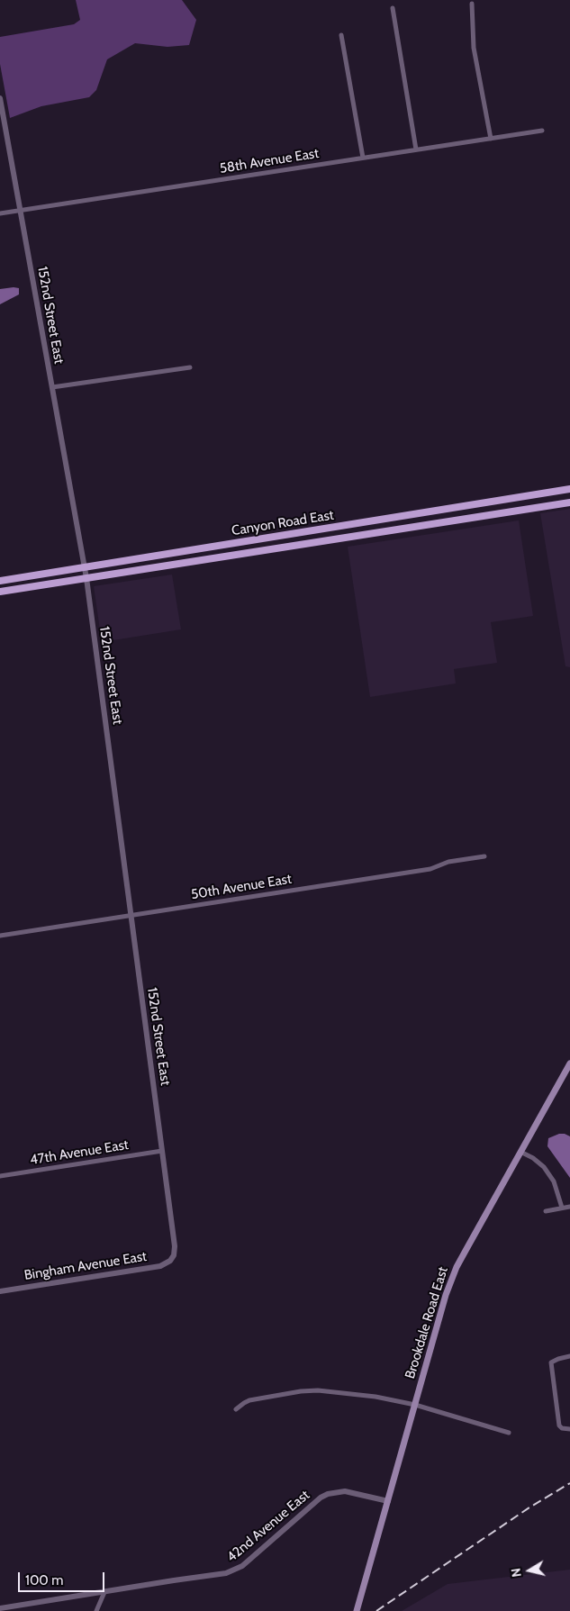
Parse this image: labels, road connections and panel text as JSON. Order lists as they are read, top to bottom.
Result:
{
  "streets": {
    "main road": ["Canyon Road East", "Brookdale Road East"],
    "street": [
      "58th Avenue East",
      "152nd Street East",
      "50th Avenue East",
      "47th Avenue East",
      "Bingham Avenue East",
      "42nd Avenue East"
    ]
  },
  "crossings": [
    ["58th Avenue East", "152nd Street East"],
    ["152nd Street East", "Canyon Road East"],
    ["152nd Street East", "50th Avenue East"],
    ["152nd Street East", "47th Avenue East"],
    ["152nd Street East", "Bingham Avenue East"],
    ["Brookdale Road East", "42nd Avenue East"]
  ],
  "scale_bar": "100 m",
  "north": "left"
}
